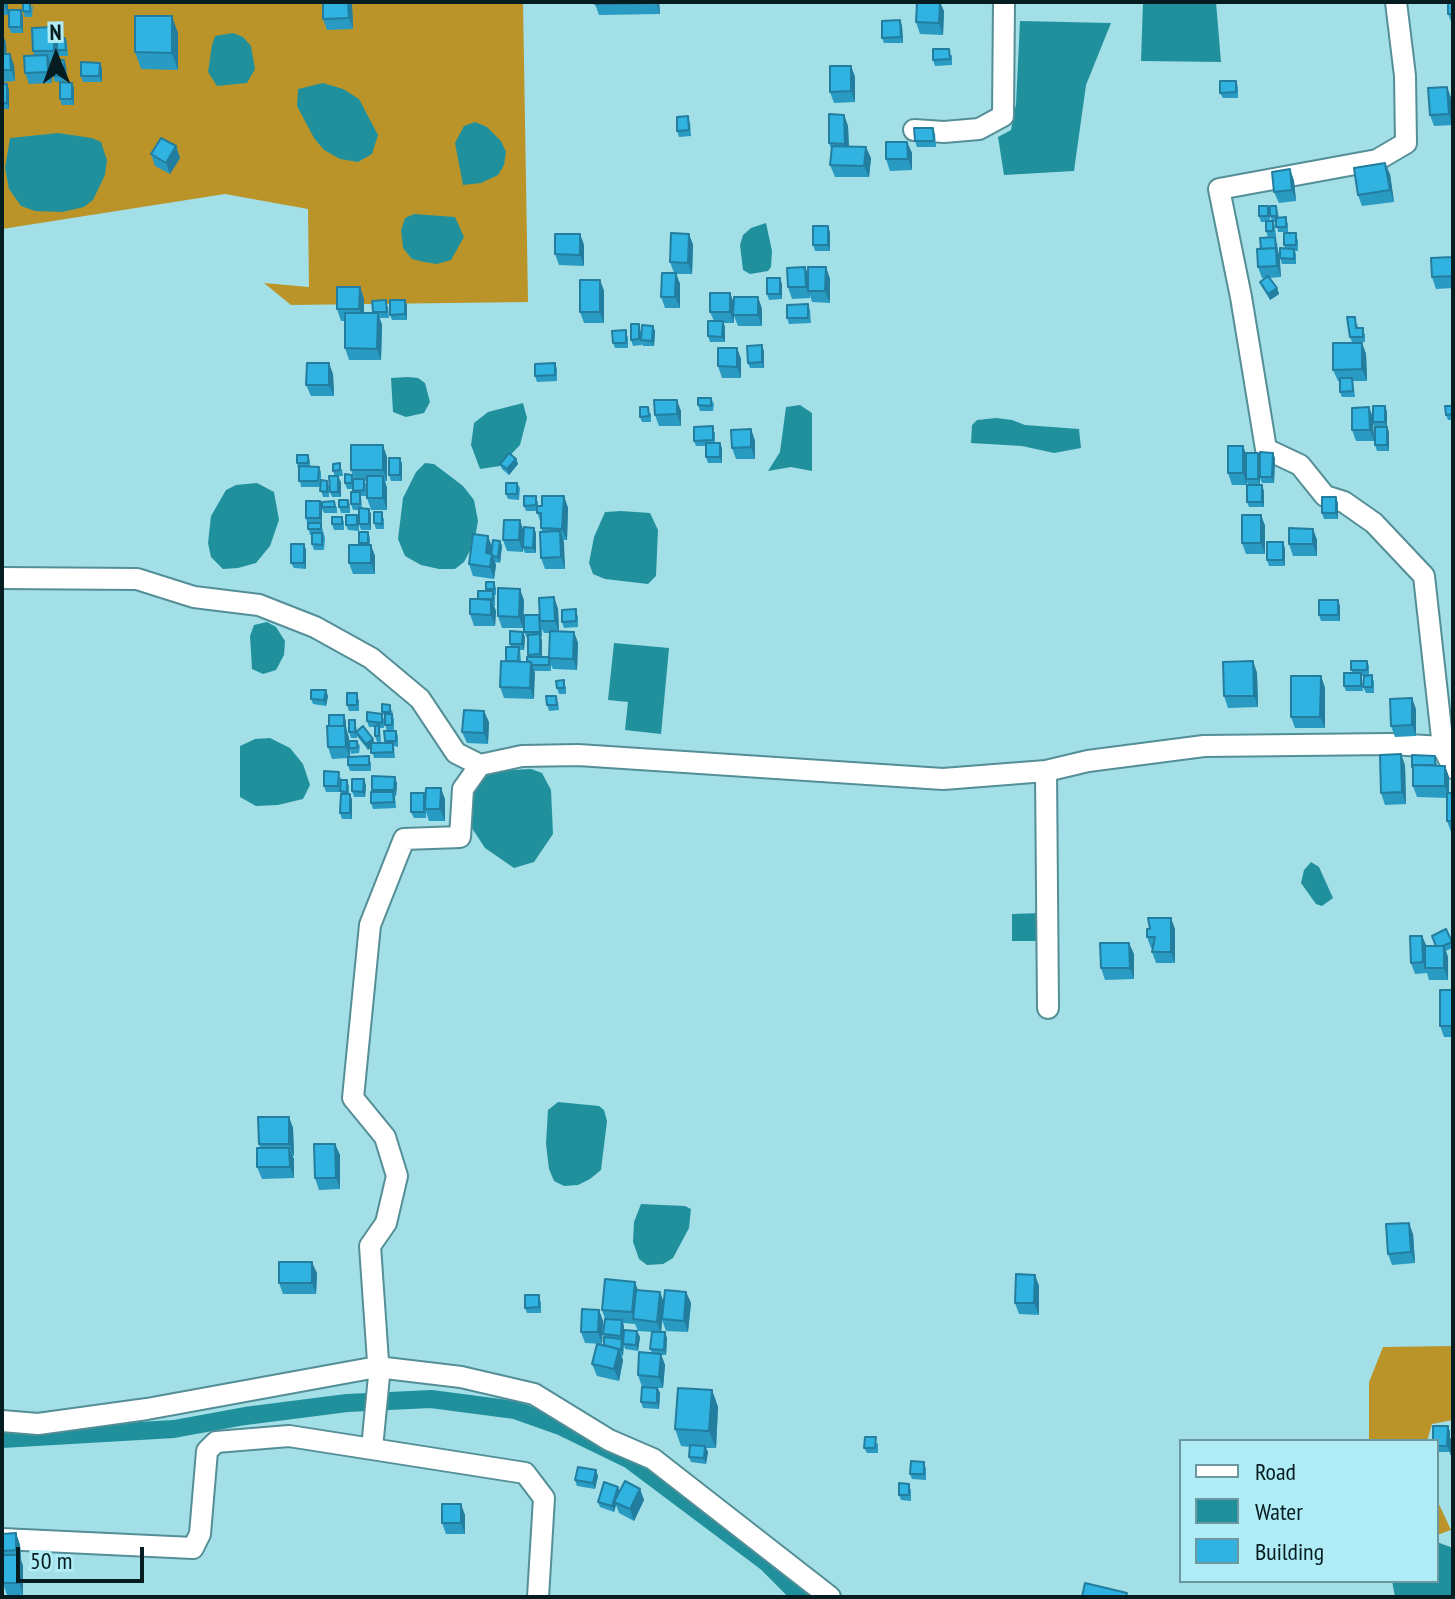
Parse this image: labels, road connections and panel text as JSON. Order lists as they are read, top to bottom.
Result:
{
  "legend": ["Road", "Water", "Building"],
  "scale_bar": "50 m",
  "north": "top"
}
